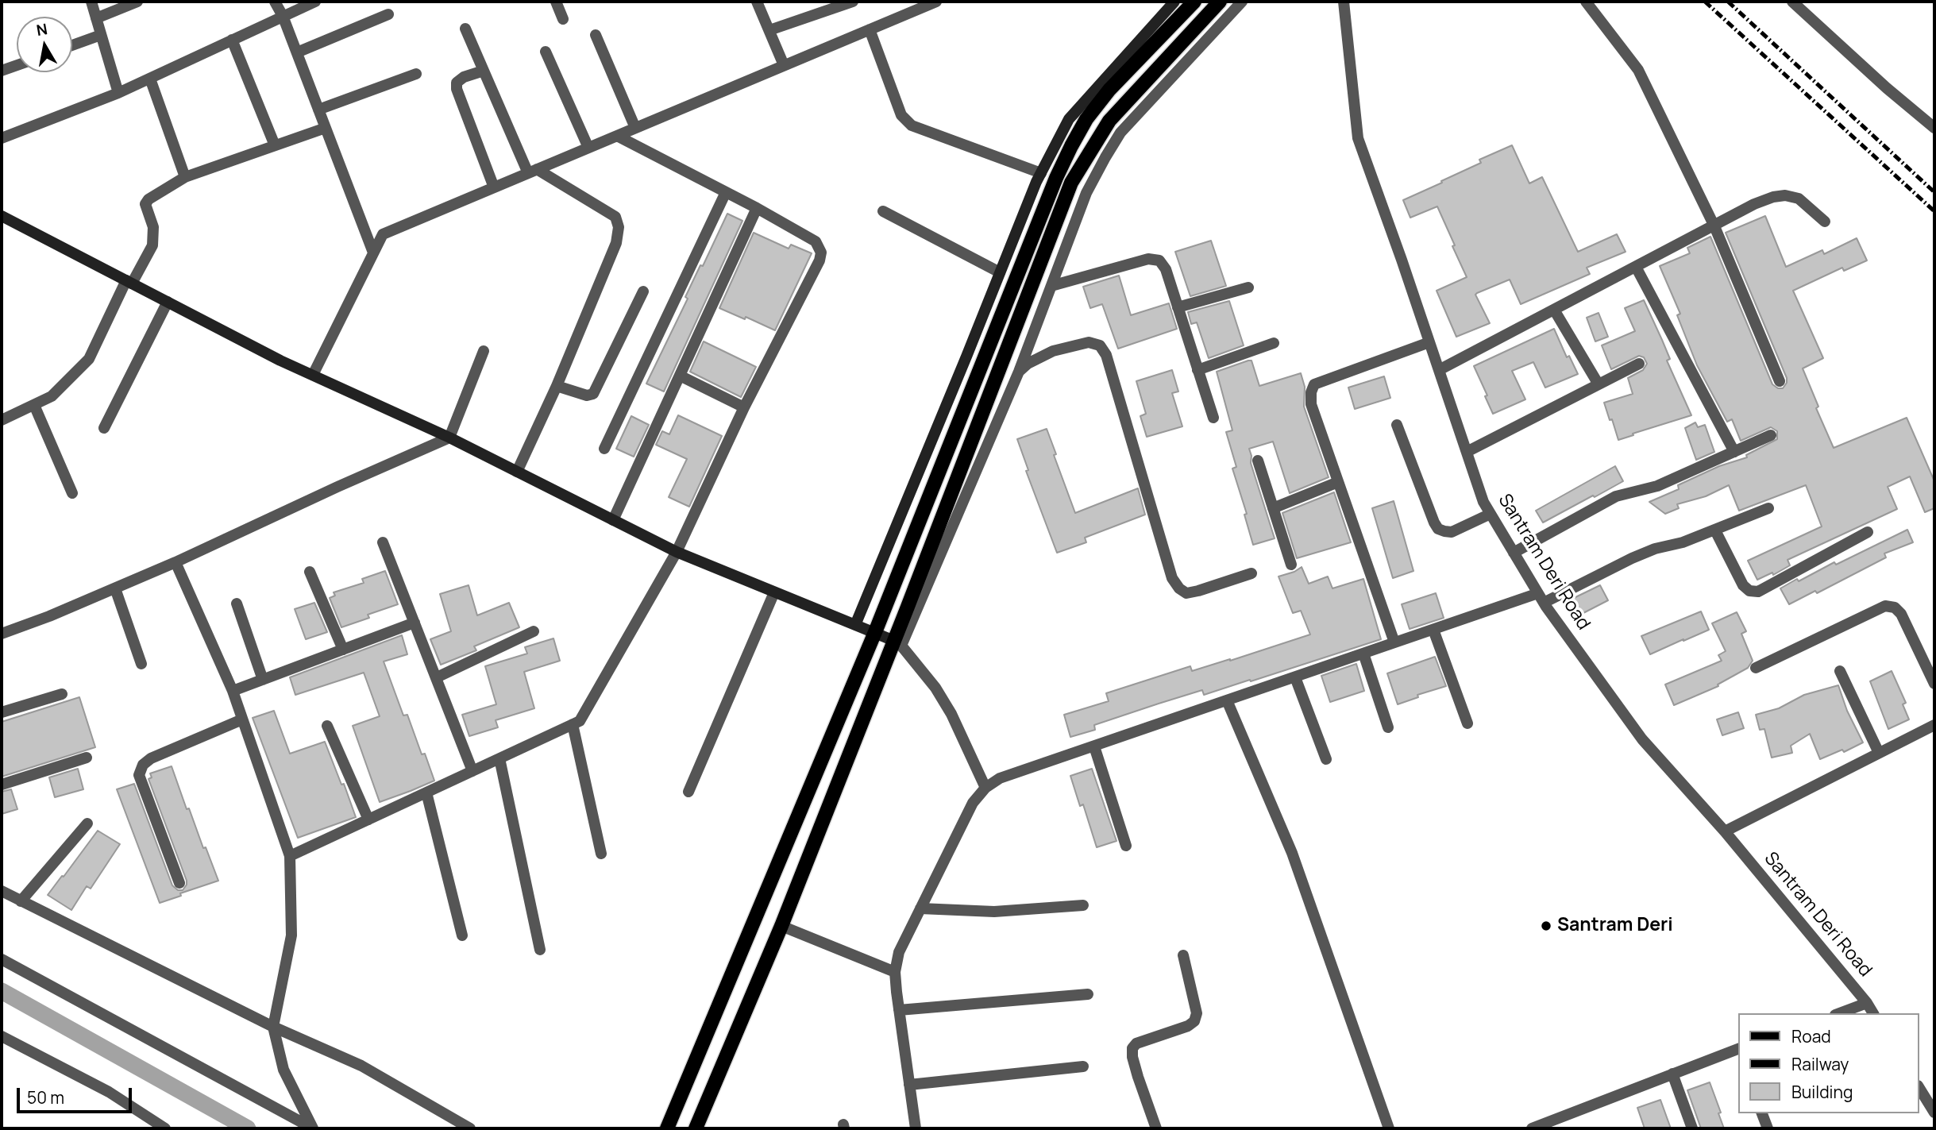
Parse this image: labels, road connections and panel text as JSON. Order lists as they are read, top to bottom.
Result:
{
  "streets": {
    "street": ["Santram Deri Road"]
  },
  "places": ["Santram Deri"],
  "legend": ["Road", "Railway", "Building"],
  "scale_bar": "50 m",
  "north": "top"
}
